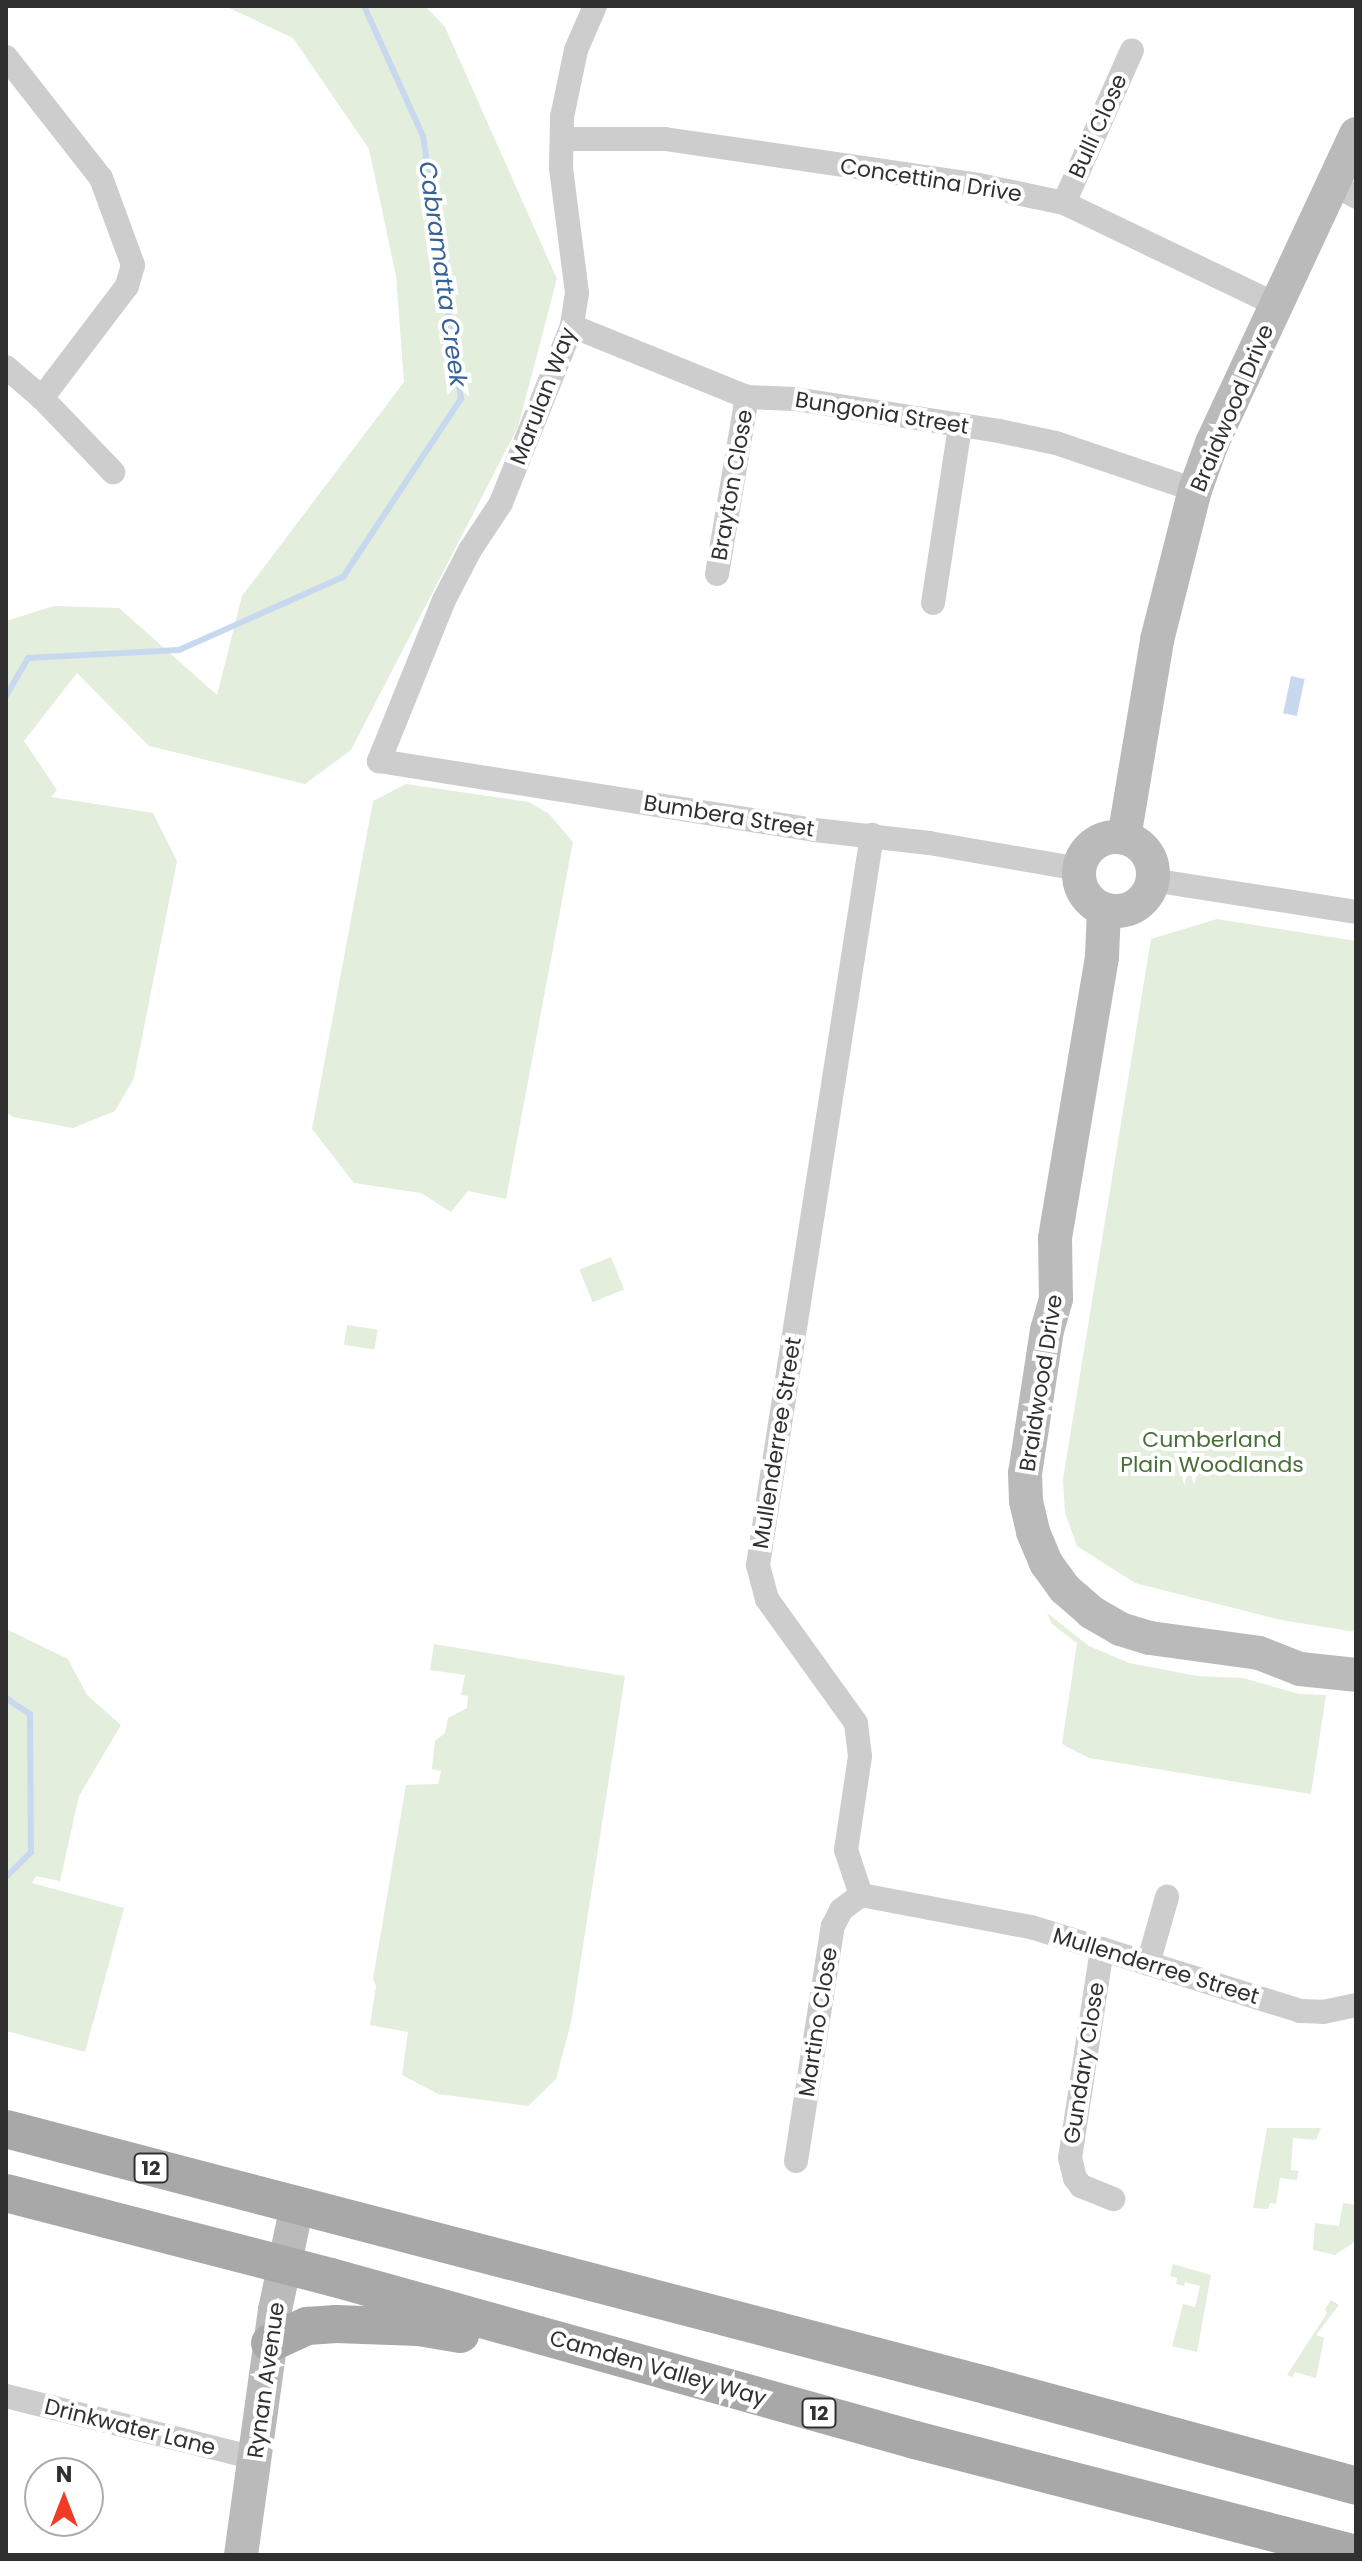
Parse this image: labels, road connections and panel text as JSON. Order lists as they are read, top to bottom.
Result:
{
  "streets": {
    "main road": ["12", "Camden Valley Way"],
    "street": [
      "Bulli Close",
      "Concettina Drive",
      "Marulan Way",
      "Braidwood Drive",
      "Bungonia Street",
      "Brayton Close",
      "Bumbera Street",
      "Mullenderree Street",
      "Martino Close",
      "Gundary Close",
      "Rynan Avenue",
      "Drinkwater Lane"
    ]
  },
  "crossings": [
    ["Bulli Close", "Concettina Drive"],
    ["Concettina Drive", "Marulan Way"],
    ["Concettina Drive", "Braidwood Drive"],
    ["Marulan Way", "Bungonia Street"],
    ["Marulan Way", "Bumbera Street"],
    ["Braidwood Drive", "Bungonia Street"],
    ["Braidwood Drive", "Bumbera Street"],
    ["Bungonia Street", "Brayton Close"],
    ["Bumbera Street", "Mullenderree Street"],
    ["Mullenderree Street", "Martino Close"],
    ["Mullenderree Street", "Gundary Close"],
    ["12", "Rynan Avenue"],
    ["Camden Valley Way", "Rynan Avenue"],
    ["Rynan Avenue", "Drinkwater Lane"]
  ],
  "water": ["Cabramatta Creek"],
  "parks": ["Cumberland Plain Woodlands"],
  "north": "top"
}
